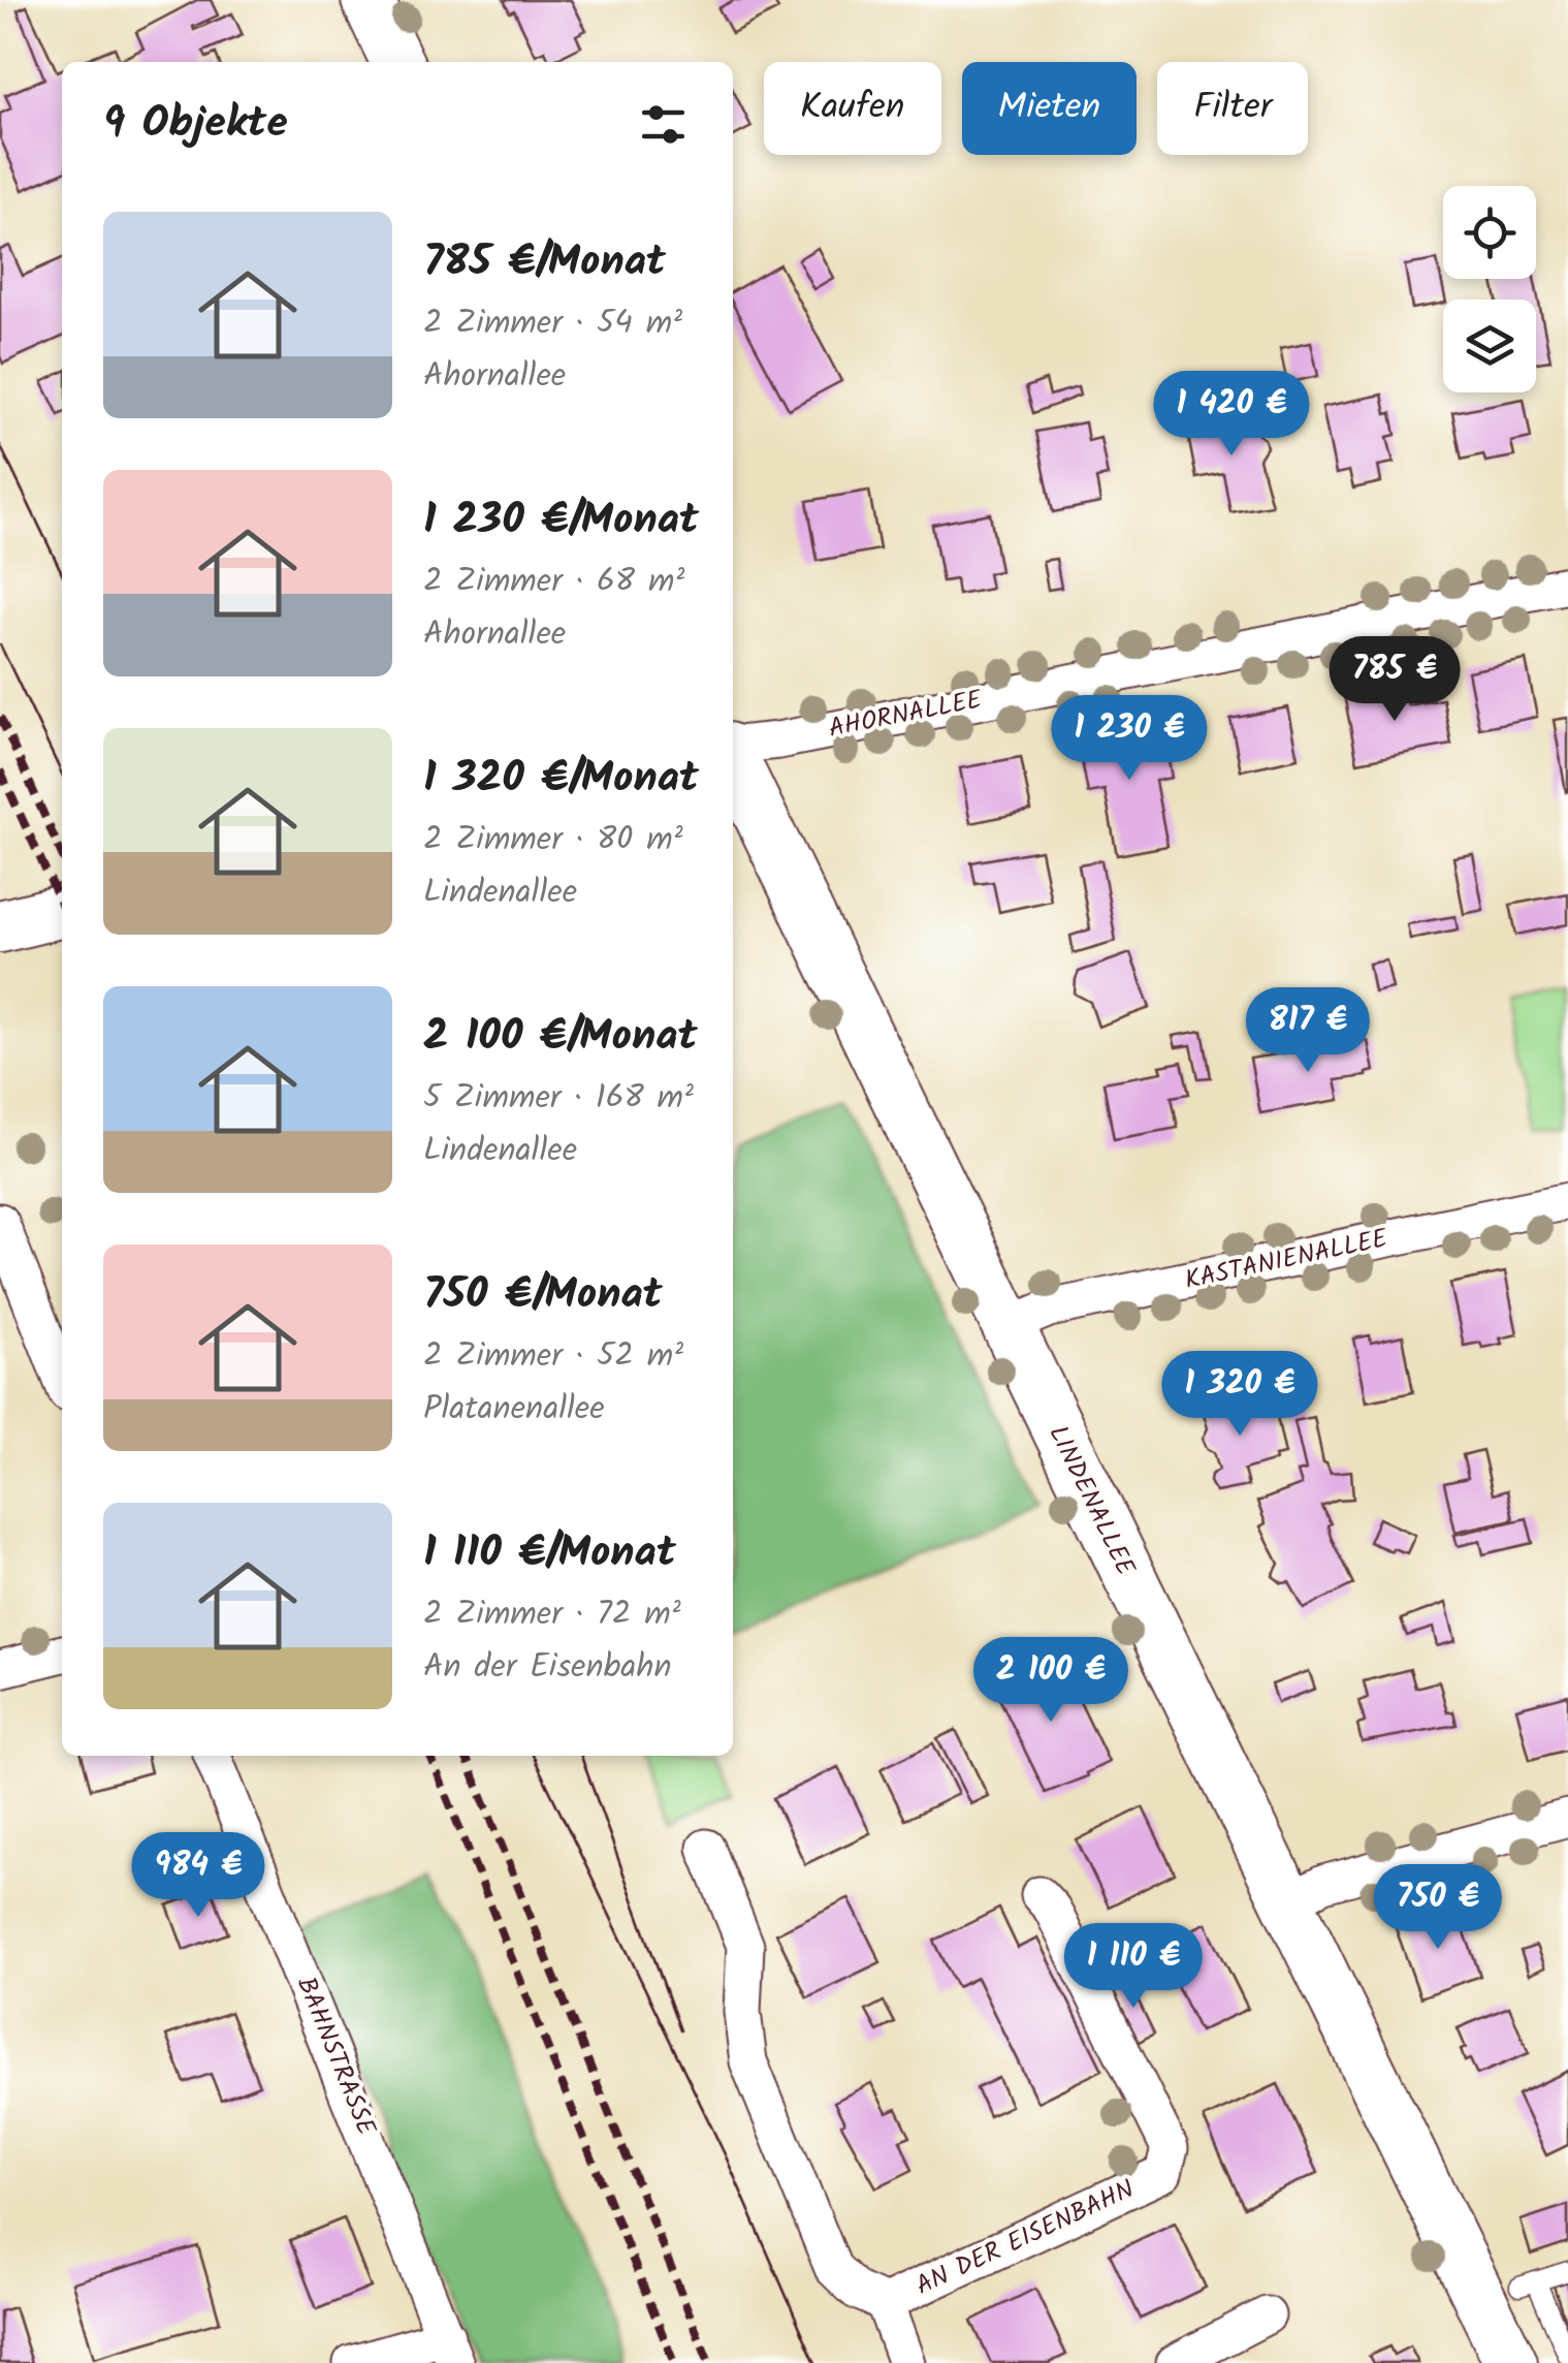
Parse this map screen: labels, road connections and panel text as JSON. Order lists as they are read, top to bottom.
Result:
{
  "streets": {
    "main road": ["LINDENALLEE"],
    "street": [
      "AHORNALLEE",
      "KASTANIENALLEE",
      "BAHNSTRASSE",
      "AN DER EISENBAHN"
    ]
  },
  "crossings": [
    ["KASTANIENALLEE", "LINDENALLEE"]
  ],
  "page": {
    "chip": ["Kaufen", "Mieten", "Filter"],
    "heading": "9 Objekte",
    "list": [
      {
        "name": "785 €/Monat",
        "note": "2 Zimmer · 54 m² · Ahornallee"
      },
      {
        "name": "1 230 €/Monat",
        "note": "2 Zimmer · 68 m² · Ahornallee"
      },
      {
        "name": "1 320 €/Monat",
        "note": "2 Zimmer · 80 m² · Lindenallee"
      },
      {
        "name": "2 100 €/Monat",
        "note": "5 Zimmer · 168 m² · Lindenallee"
      },
      {
        "name": "750 €/Monat",
        "note": "2 Zimmer · 52 m² · Platanenallee"
      },
      {
        "name": "1 110 €/Monat",
        "note": "2 Zimmer · 72 m² · An der Eisenbahn"
      }
    ],
    "price": [
      "1 420 €",
      "785 €",
      "1 230 €",
      "817 €",
      "1 320 €",
      "2 100 €",
      "984 €",
      "750 €",
      "1 110 €"
    ]
  }
}
